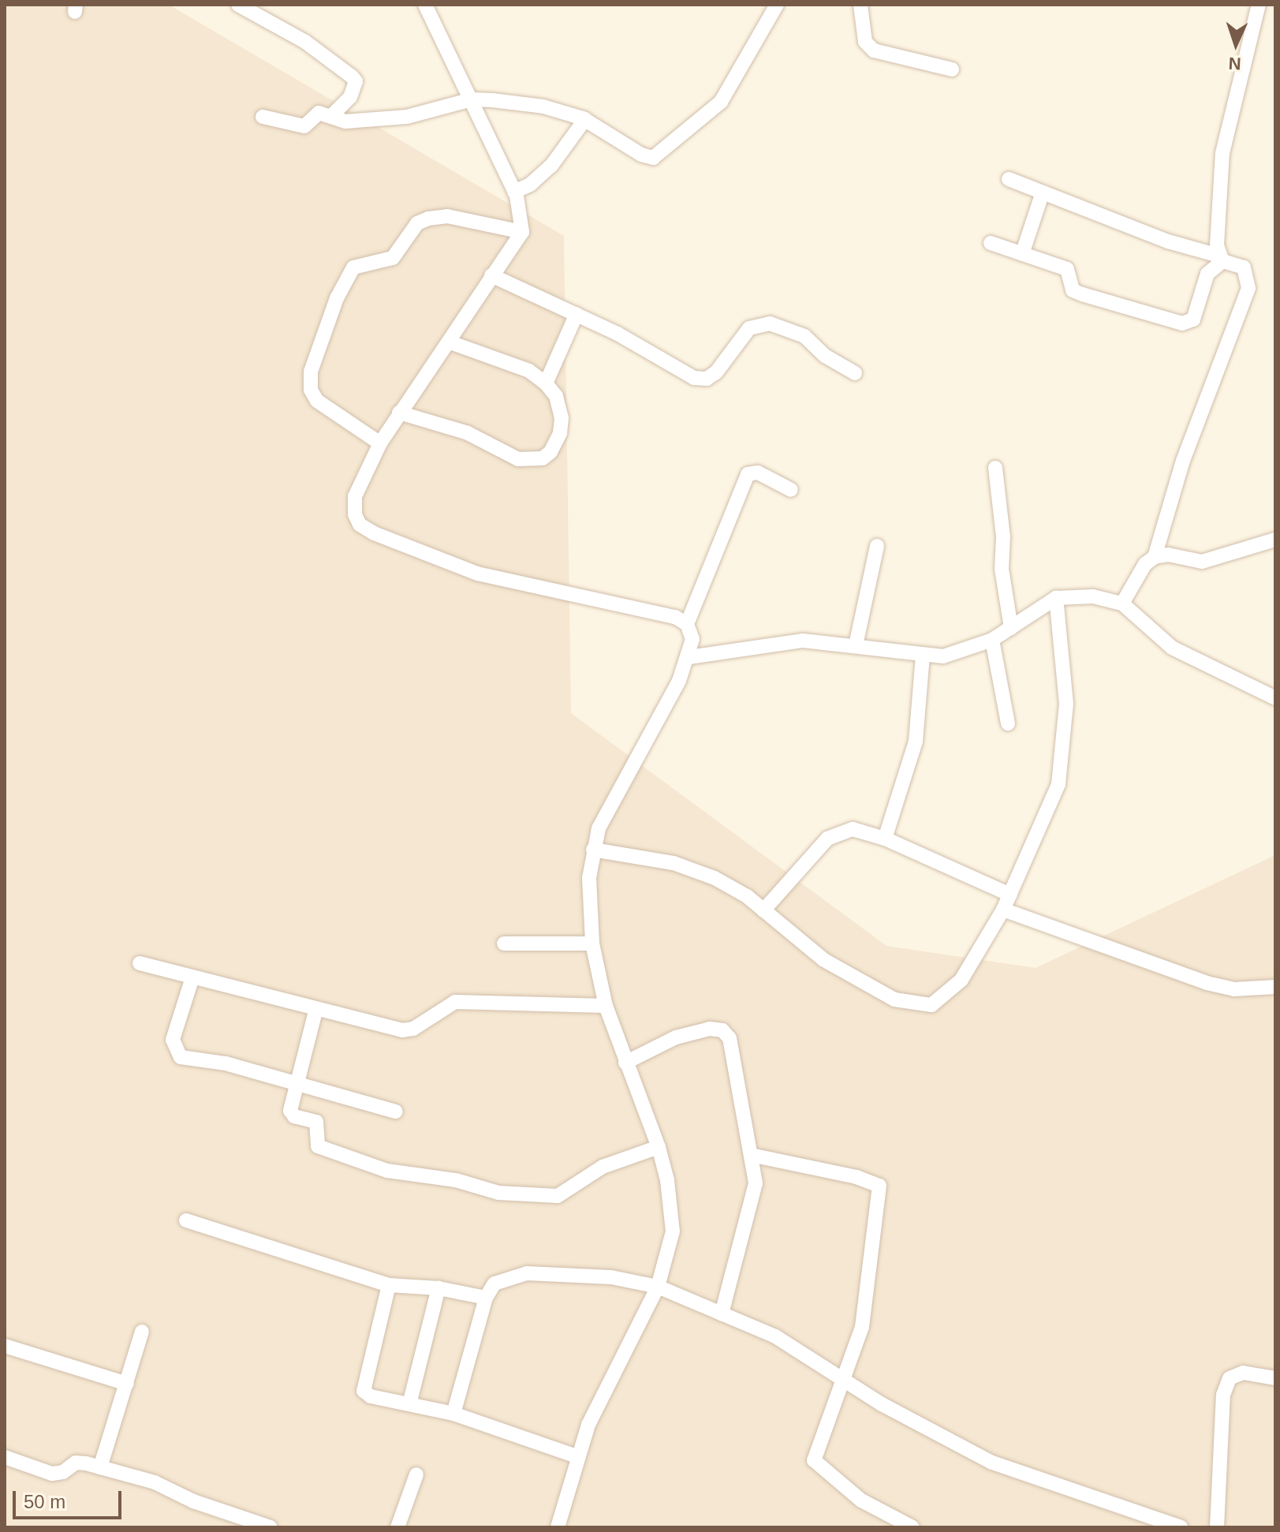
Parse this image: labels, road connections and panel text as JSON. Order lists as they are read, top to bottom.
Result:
{
  "scale_bar": "50 m",
  "north": "bottom"
}
